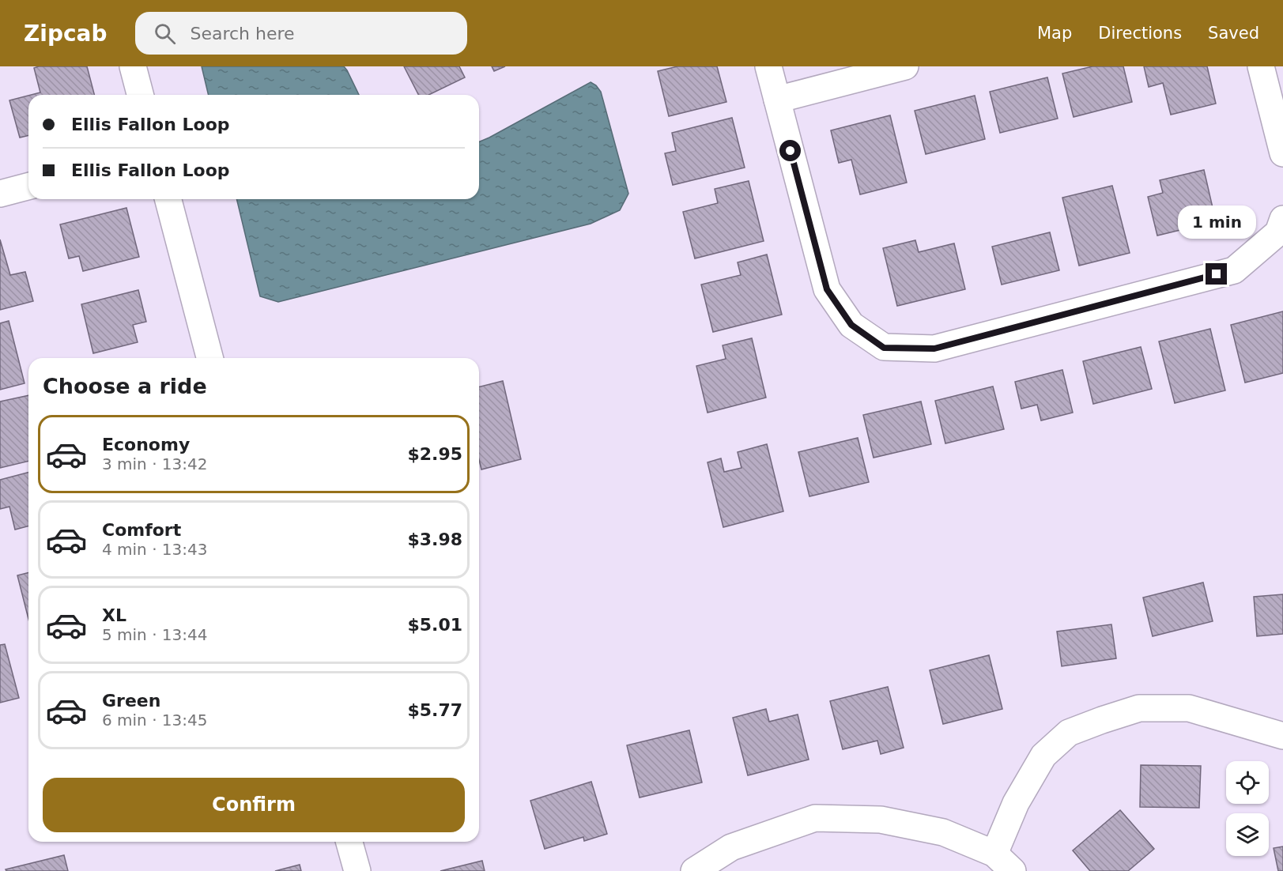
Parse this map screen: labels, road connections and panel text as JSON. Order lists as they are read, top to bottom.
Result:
{
  "page": {
    "header": "Zipcab",
    "search": "Search here",
    "nav": ["Map", "Directions", "Saved"],
    "banner": ["Ellis Fallon Loop", "Ellis Fallon Loop"],
    "bubble": "1 min",
    "heading": "Choose a ride",
    "list": [
      {
        "name": "Economy",
        "note": "3 min · 13:42",
        "value": "$2.95"
      },
      {
        "name": "Comfort",
        "note": "4 min · 13:43",
        "value": "$3.98"
      },
      {
        "name": "XL",
        "note": "5 min · 13:44",
        "value": "$5.01"
      },
      {
        "name": "Green",
        "note": "6 min · 13:45",
        "value": "$5.77"
      }
    ],
    "buttons": "Confirm"
  }
}
